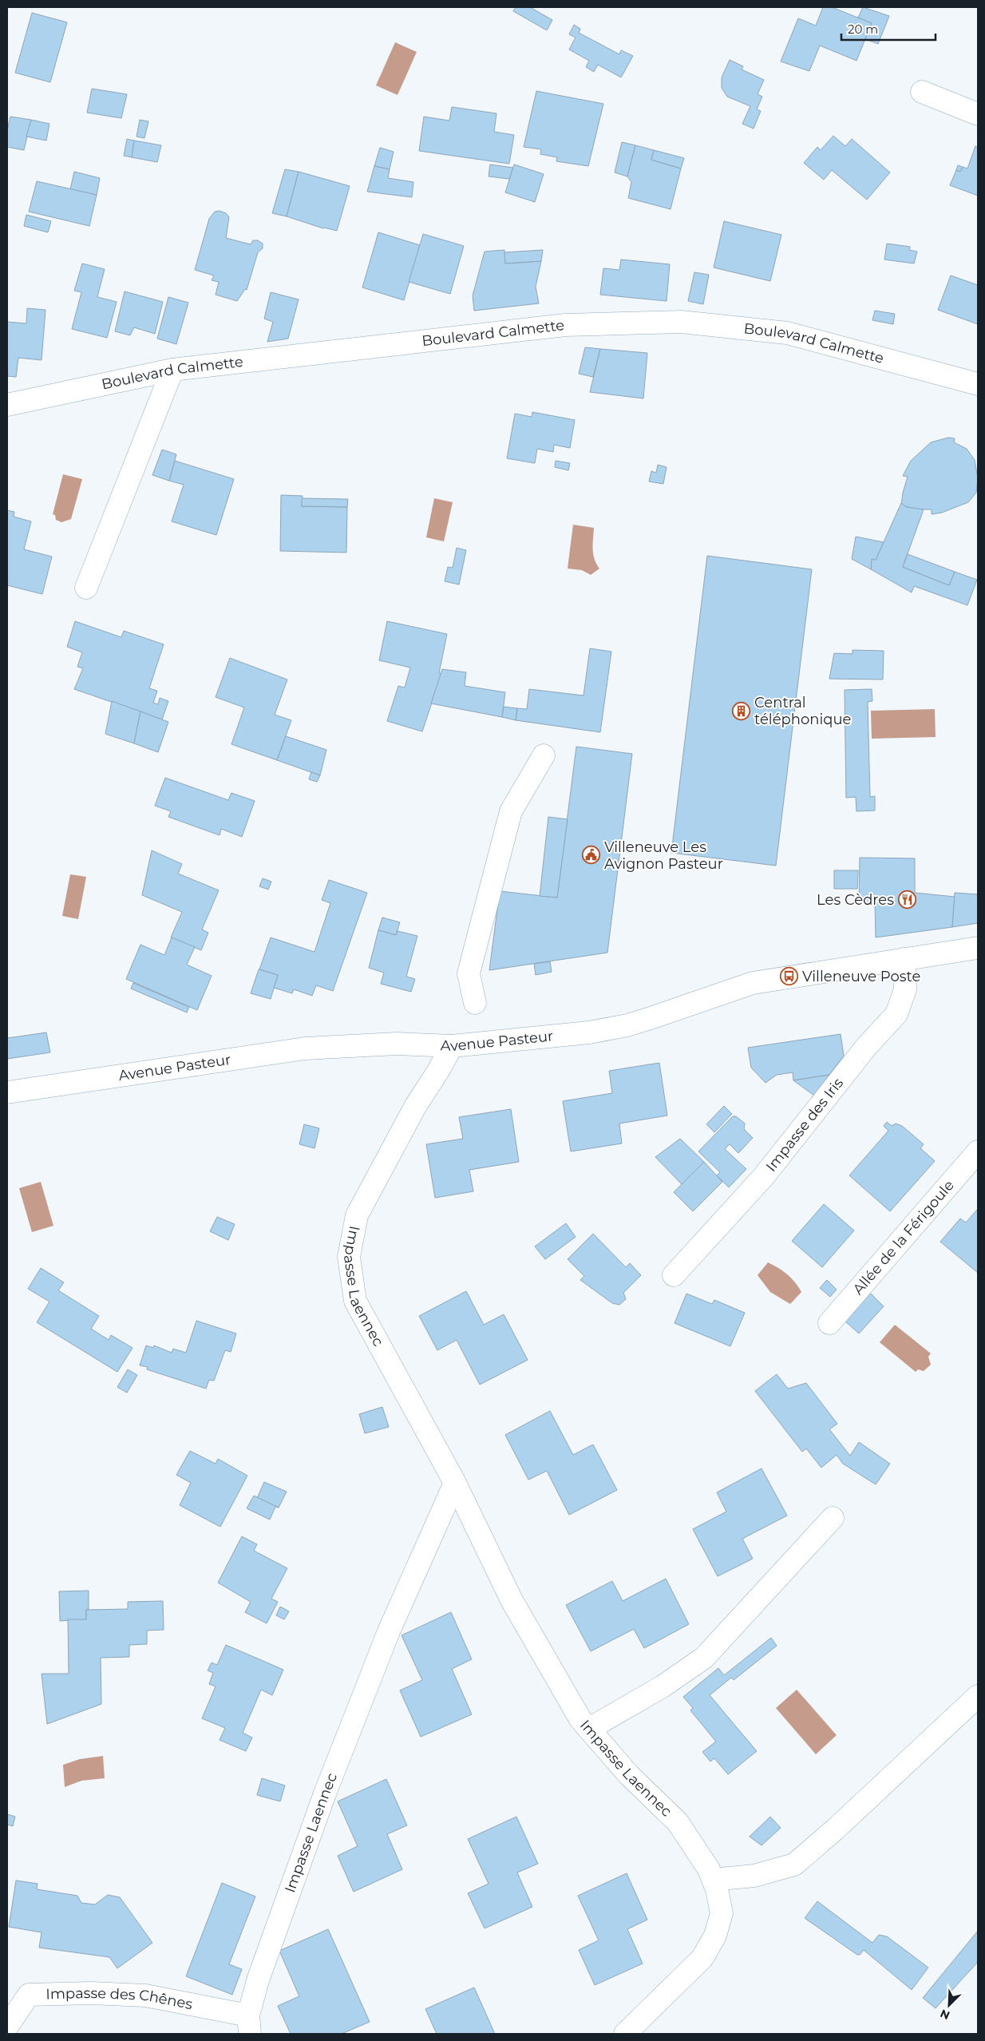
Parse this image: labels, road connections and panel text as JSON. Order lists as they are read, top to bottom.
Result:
{
  "streets": {
    "street": [
      "Boulevard Calmette",
      "Avenue Pasteur",
      "Impasse des Iris",
      "Allée de la Férigoule",
      "Impasse Laennec",
      "Impasse des Chênes"
    ]
  },
  "crossings": [
    ["Avenue Pasteur", "Impasse des Iris"],
    ["Avenue Pasteur", "Impasse Laennec"],
    ["Impasse Laennec", "Impasse des Chênes"]
  ],
  "places": {
    "building": ["Central téléphonique"],
    "public building": ["Villeneuve Les Avignon Pasteur"],
    "restaurant": ["Les Cèdres"],
    "bus stop": ["Villeneuve Poste"]
  },
  "scale_bar": "20 m",
  "north": "bottom left"
}
